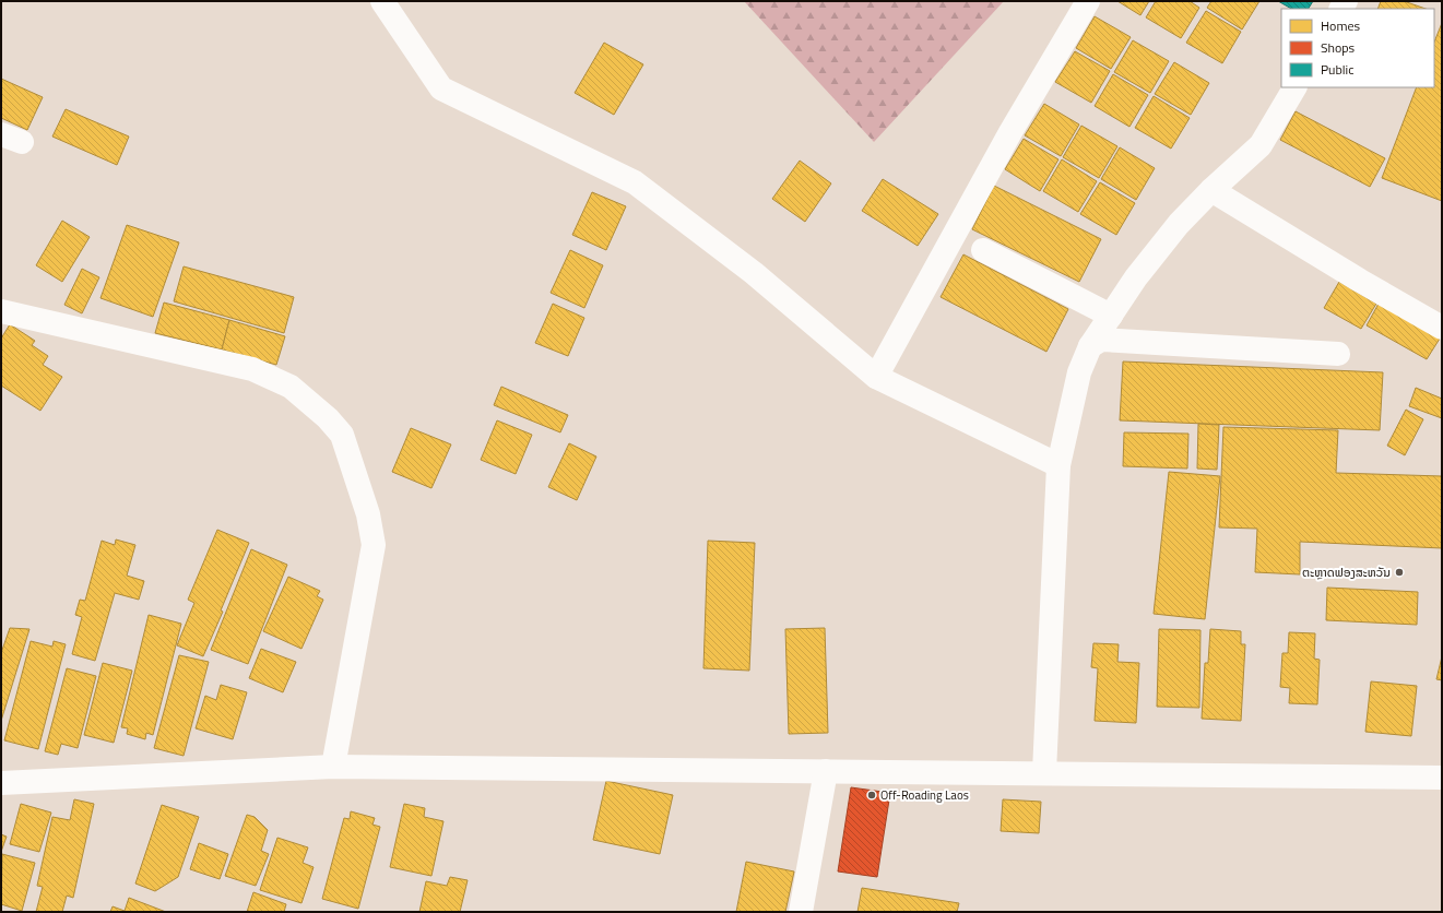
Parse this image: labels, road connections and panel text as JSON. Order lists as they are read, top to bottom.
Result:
{
  "places": ["ຕະຫຼາດຟອງສະຫວັນ", "Off-Roading Laos"],
  "legend": ["Homes", "Shops", "Public"]
}
